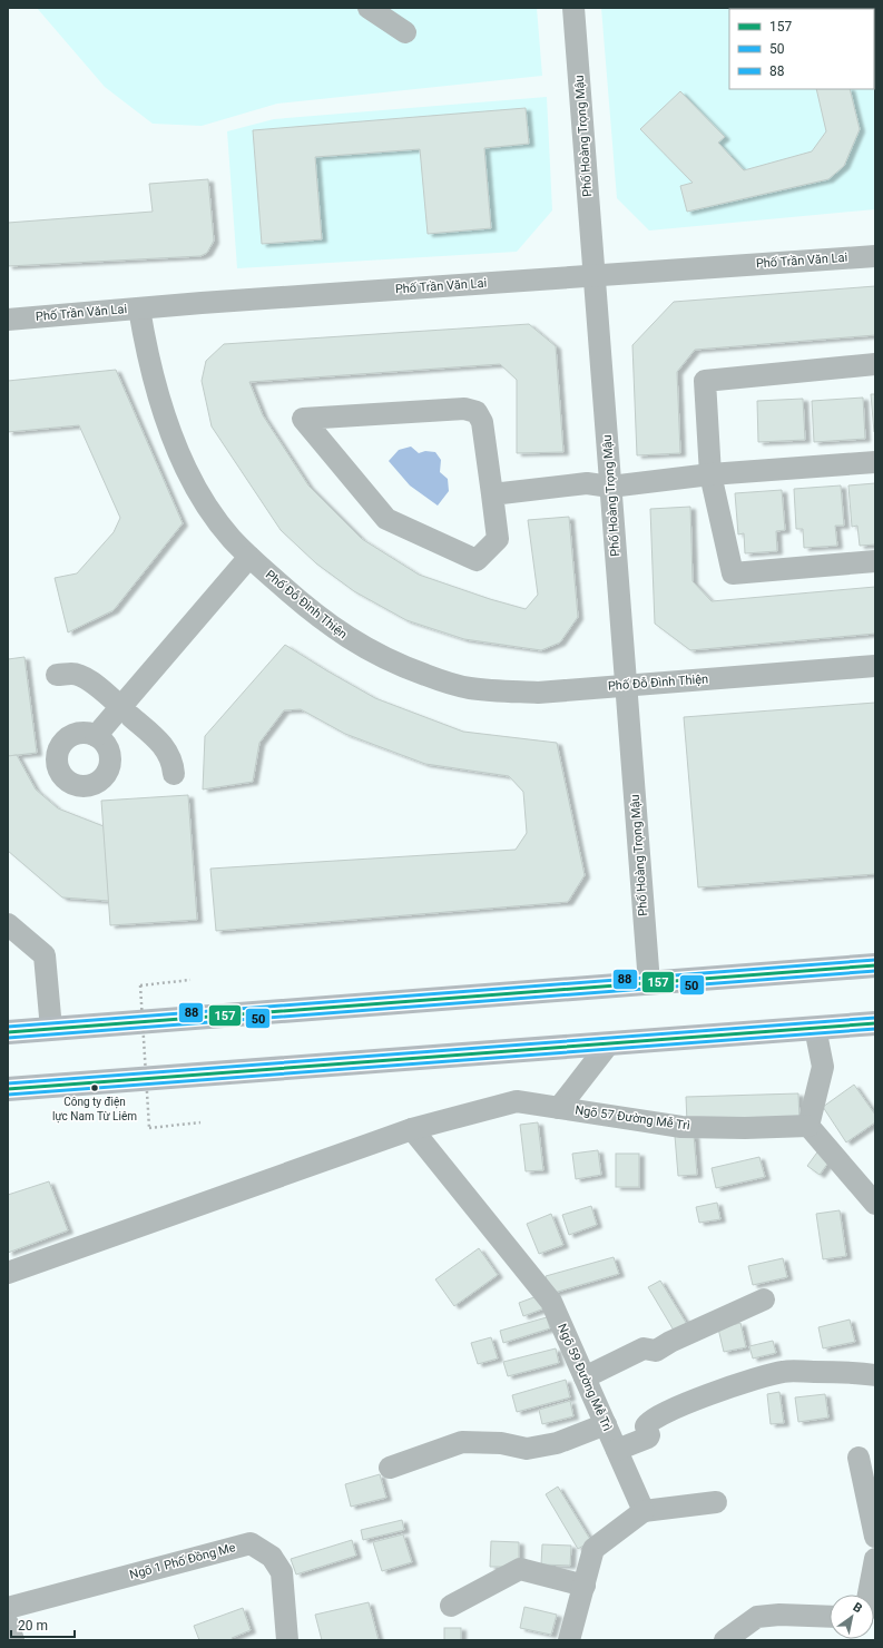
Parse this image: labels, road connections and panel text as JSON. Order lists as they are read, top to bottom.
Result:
{
  "streets": {
    "street": [
      "Phố Hoàng Trọng Mậu",
      "Phố Trần Văn Lai",
      "Phố Đỗ Đình Thiện",
      "Ngõ 57 Đường Mễ Trì",
      "Ngõ 59 Đường Mễ Trì",
      "Ngõ 1 Phố Đồng Me"
    ]
  },
  "crossings": [
    ["Phố Hoàng Trọng Mậu", "Phố Trần Văn Lai"],
    ["Phố Hoàng Trọng Mậu", "Phố Đỗ Đình Thiện"],
    ["Phố Trần Văn Lai", "Phố Đỗ Đình Thiện"],
    ["Ngõ 57 Đường Mễ Trì", "Ngõ 59 Đường Mễ Trì"]
  ],
  "places": ["Công ty điện lực Nam Từ Liêm"],
  "lines": ["transit line 88", "transit line 157", "transit line 50"],
  "legend": ["157", "50", "88"],
  "scale_bar": "20 m",
  "north": "top right"
}
